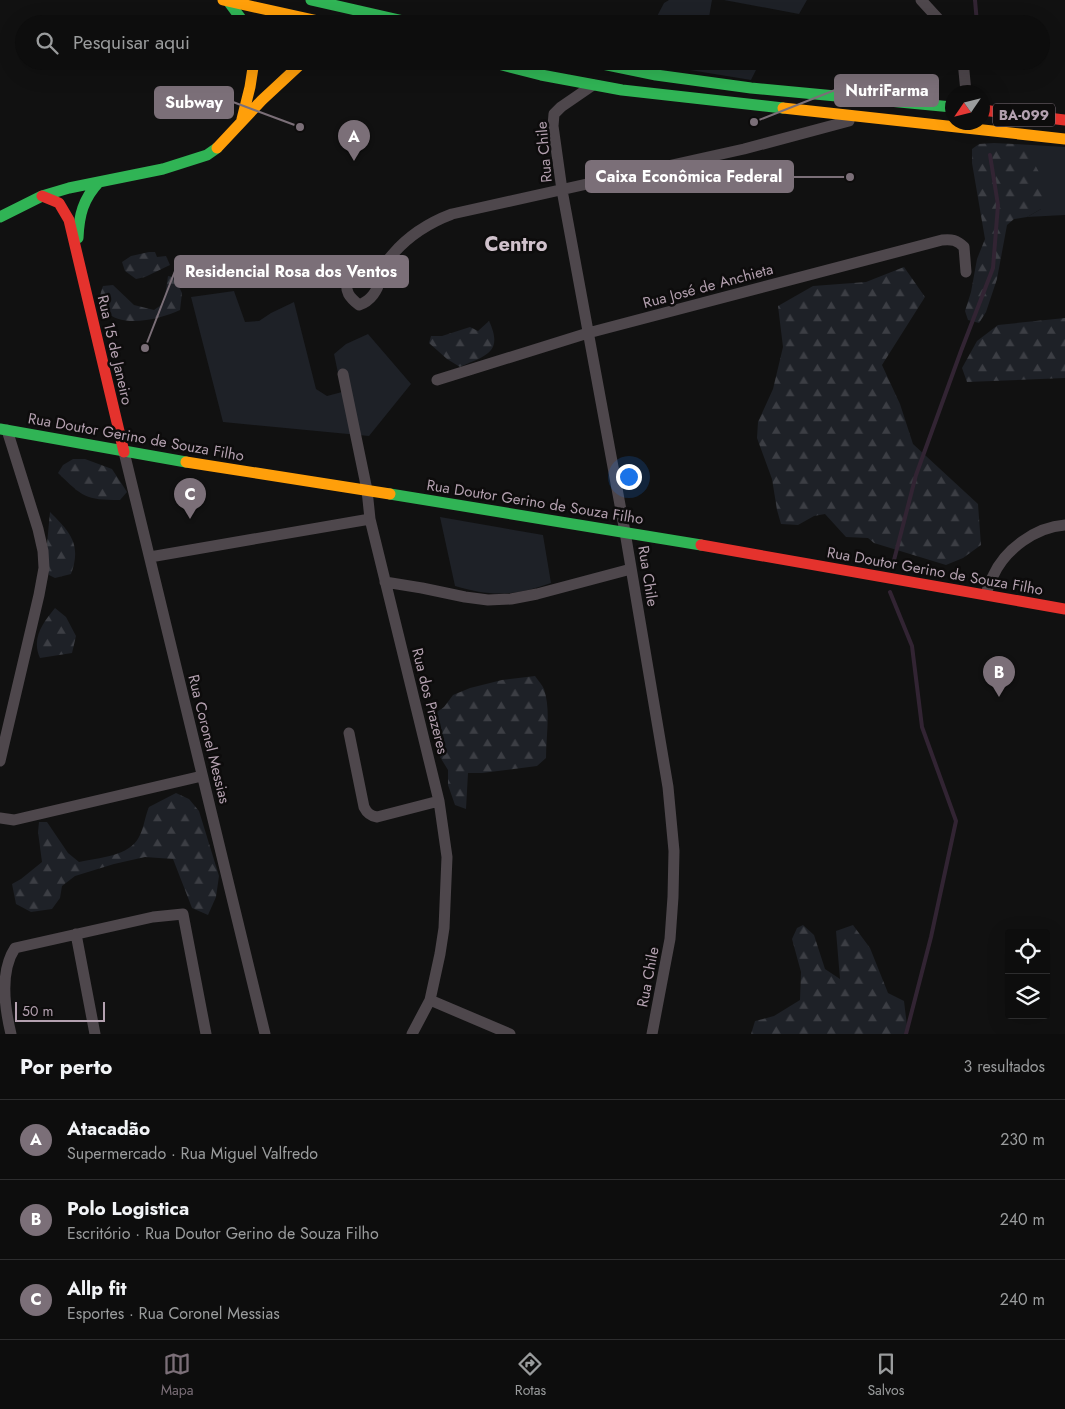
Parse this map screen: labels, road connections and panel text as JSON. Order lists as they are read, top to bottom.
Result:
{
  "streets": {
    "main road": ["BA-099", "Rua 15 de Janeiro", "Rua Doutor Gerino de Souza Filho"],
    "street": [
      "Rua Chile",
      "Rua José de Anchieta",
      "Rua dos Prazeres",
      "Rua Coronel Messias"
    ]
  },
  "crossings": [
    ["BA-099", "Rua Chile"],
    ["Rua Chile", "Rua José de Anchieta"],
    ["Rua Chile", "Rua Doutor Gerino de Souza Filho"],
    ["Rua 15 de Janeiro", "Rua Doutor Gerino de Souza Filho"],
    ["Rua 15 de Janeiro", "Rua Coronel Messias"],
    ["Rua Doutor Gerino de Souza Filho", "Rua dos Prazeres"],
    ["Rua Doutor Gerino de Souza Filho", "Rua Coronel Messias"]
  ],
  "districts": ["Centro"],
  "places": [
    "NutriFarma",
    "Subway",
    "Caixa Econômica Federal",
    "Residencial Rosa dos Ventos"
  ],
  "scale_bar": "50 m",
  "north": "bottom left",
  "page": {
    "search": "Pesquisar aqui",
    "pins": ["A", "C", "B"],
    "scale": "50 m",
    "heading": ["Por perto", "3 resultados"],
    "list": [
      {
        "mark": "A",
        "name": "Atacadão",
        "note": "Supermercado · Rua Miguel Valfredo",
        "value": "230 m"
      },
      {
        "mark": "B",
        "name": "Polo Logistica",
        "note": "Escritório · Rua Doutor Gerino de Souza Filho",
        "value": "240 m"
      },
      {
        "mark": "C",
        "name": "Allp fit",
        "note": "Esportes · Rua Coronel Messias",
        "value": "240 m"
      }
    ],
    "nav": ["Mapa", "Rotas", "Salvos"]
  }
}
